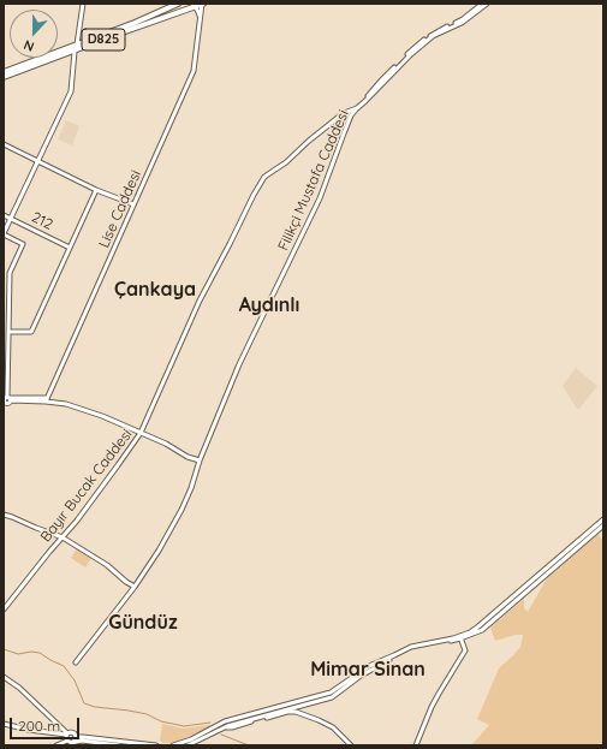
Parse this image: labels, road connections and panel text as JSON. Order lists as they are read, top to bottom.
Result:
{
  "streets": {
    "highway": ["D825"],
    "street": [
      "Filikçi Mustafa Caddesi",
      "Lise Caddesi",
      "212",
      "Bayır Bucak Caddesi"
    ]
  },
  "crossings": [
    ["D825", "Lise Caddesi"],
    ["Filikçi Mustafa Caddesi", "Bayır Bucak Caddesi"]
  ],
  "districts": [
    "Çankaya",
    "Aydınlı",
    "Gündüz",
    "Mimar Sinan"
  ],
  "scale_bar": "200 m",
  "north": "bottom"
}
